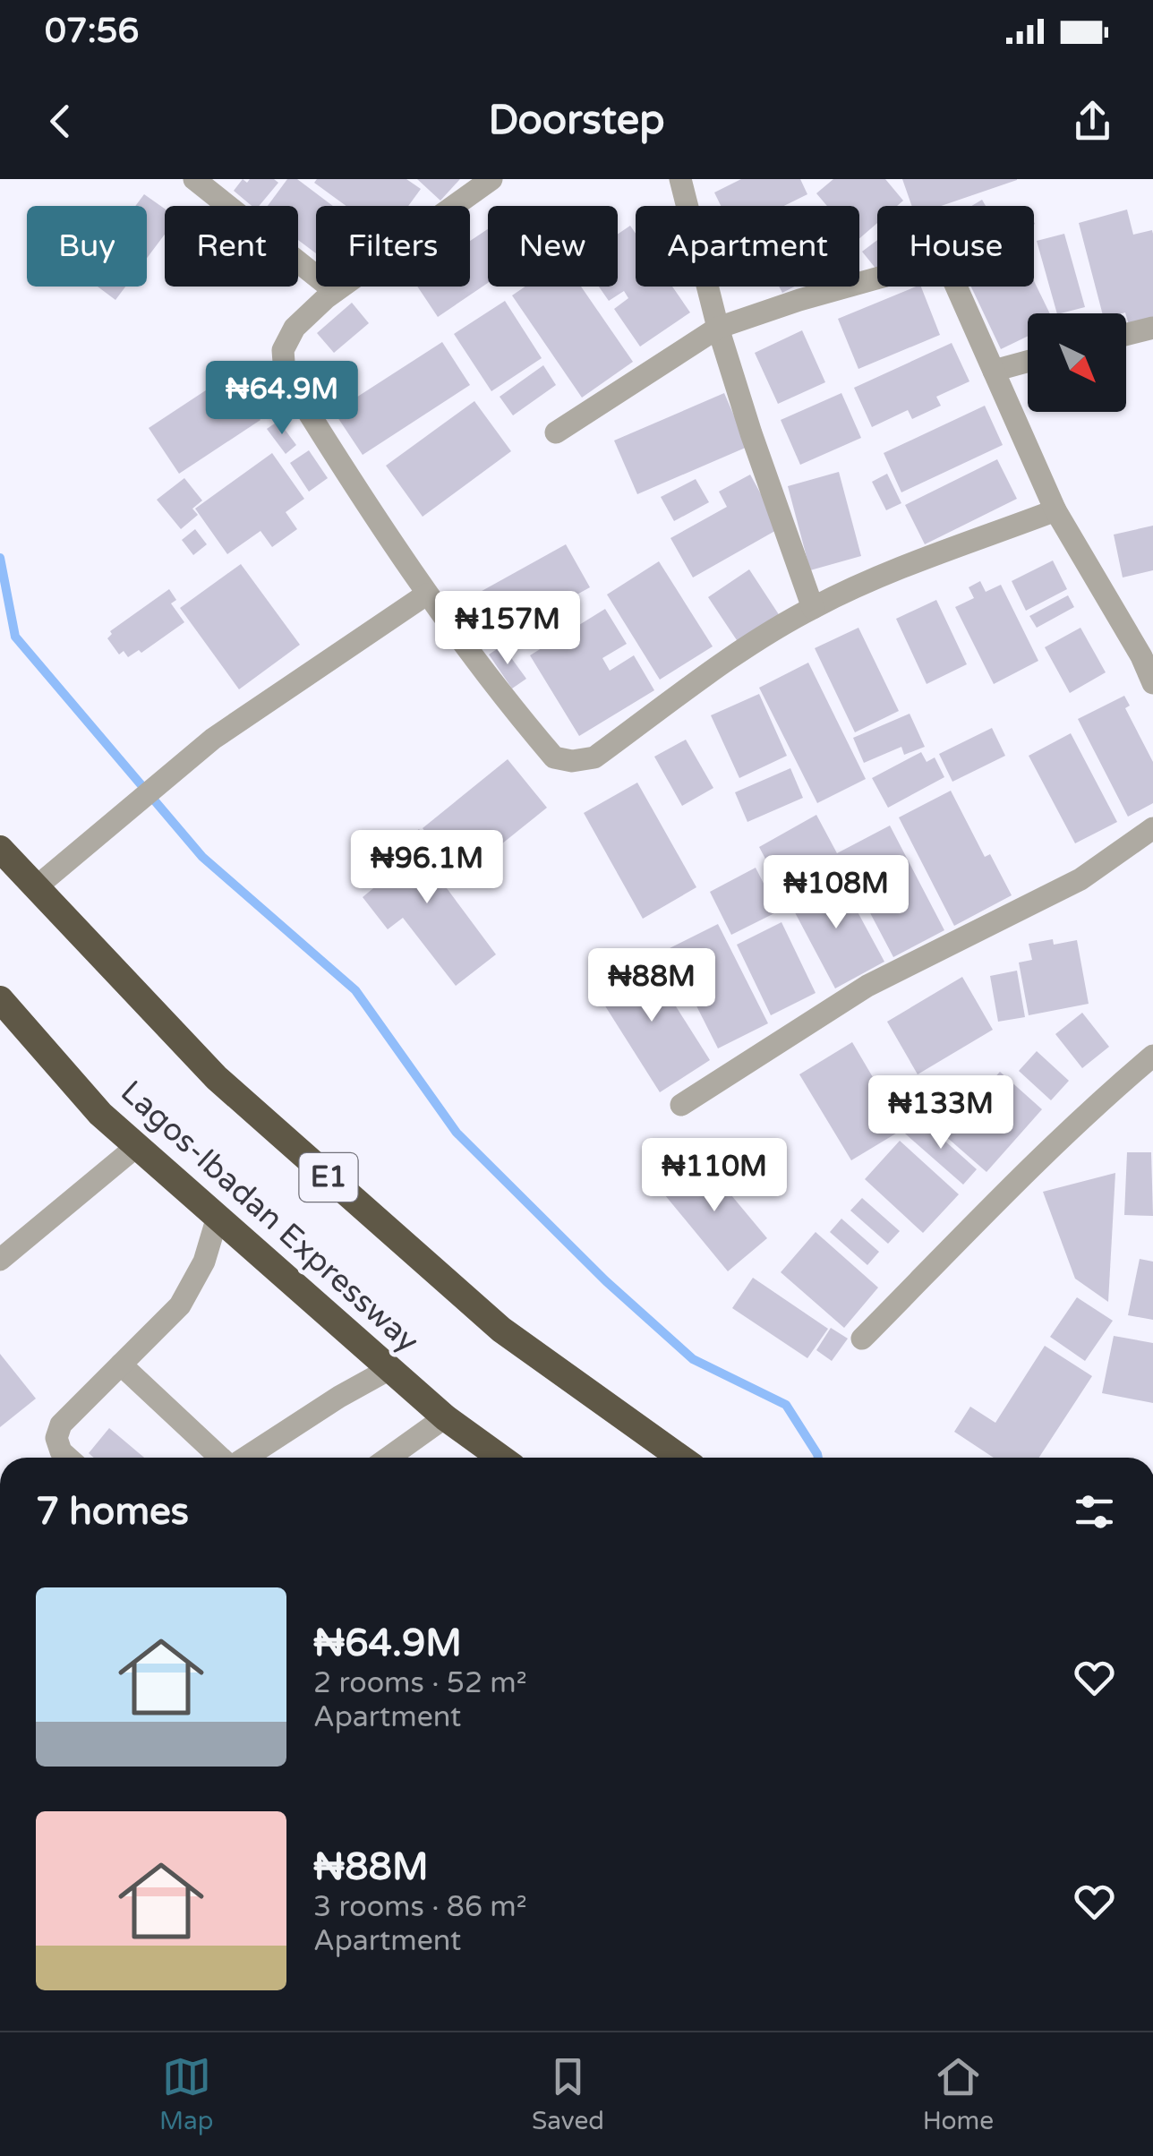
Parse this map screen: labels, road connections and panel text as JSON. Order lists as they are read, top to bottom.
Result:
{
  "streets": {
    "highway": ["E1", "Lagos-Ibadan Expressway"]
  },
  "north": "bottom right",
  "page": {
    "status": "07:56",
    "header": "Doorstep",
    "chip": [
      "Buy",
      "Rent",
      "Filters",
      "New",
      "Apartment",
      "House"
    ],
    "price": [
      "₦64.9M",
      "₦157M",
      "₦96.1M",
      "₦108M",
      "₦88M",
      "₦133M",
      "₦110M"
    ],
    "heading": "7 homes",
    "list": [
      {
        "name": "₦64.9M",
        "note": "2 rooms · 52 m² · Apartment"
      },
      {
        "name": "₦88M",
        "note": "3 rooms · 86 m² · Apartment"
      }
    ],
    "tabs": ["Map", "Saved", "Home"]
  }
}
